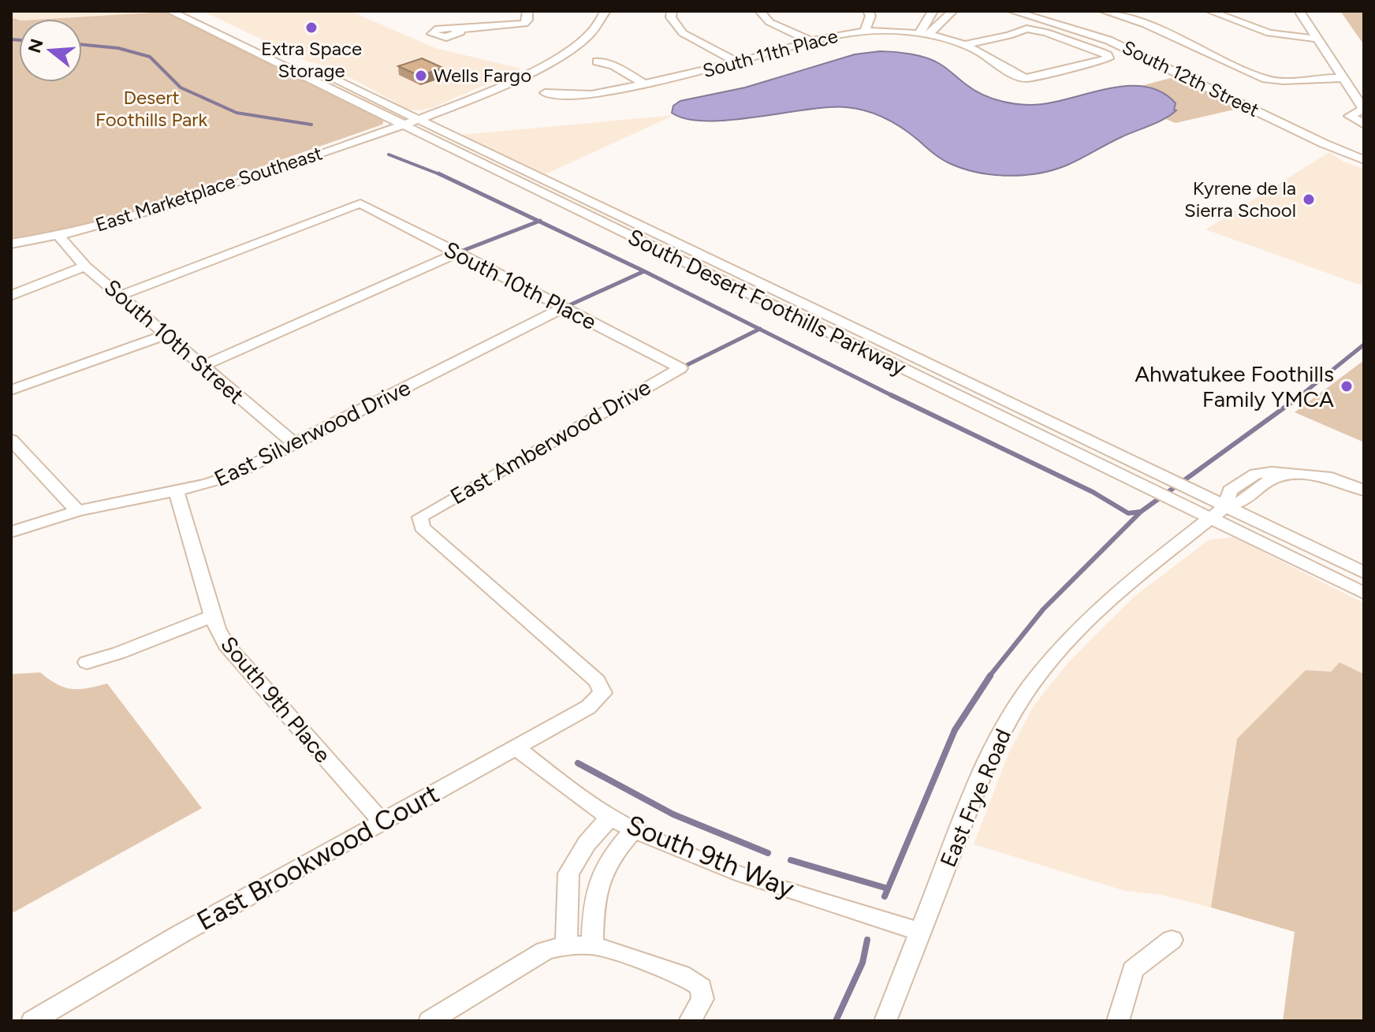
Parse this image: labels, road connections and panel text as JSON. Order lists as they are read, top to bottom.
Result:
{
  "streets": {
    "street": [
      "South 11th Place",
      "South 12th Street",
      "East Marketplace Southeast",
      "South 10th Place",
      "South Desert Foothills Parkway",
      "South 10th Street",
      "East Silverwood Drive",
      "East Amberwood Drive",
      "South 9th Place",
      "East Frye Road",
      "South 9th Way",
      "East Brookwood Court"
    ]
  },
  "crossings": [
    ["East Marketplace Southeast", "South Desert Foothills Parkway"],
    ["East Marketplace Southeast", "South 10th Street"],
    ["South 10th Place", "South 10th Street"],
    ["South 10th Place", "East Silverwood Drive"],
    ["South 10th Place", "East Amberwood Drive"],
    ["South Desert Foothills Parkway", "East Frye Road"],
    ["South 10th Street", "East Silverwood Drive"],
    ["East Silverwood Drive", "South 9th Place"],
    ["East Amberwood Drive", "East Brookwood Court"],
    ["South 9th Place", "East Brookwood Court"],
    ["East Frye Road", "South 9th Way"],
    ["South 9th Way", "East Brookwood Court"]
  ],
  "parks": ["Desert Foothills Park"],
  "places": [
    "Extra Space Storage",
    "Wells Fargo",
    "Kyrene de la Sierra School",
    "Ahwatukee Foothills Family YMCA"
  ],
  "north": "left"
}
